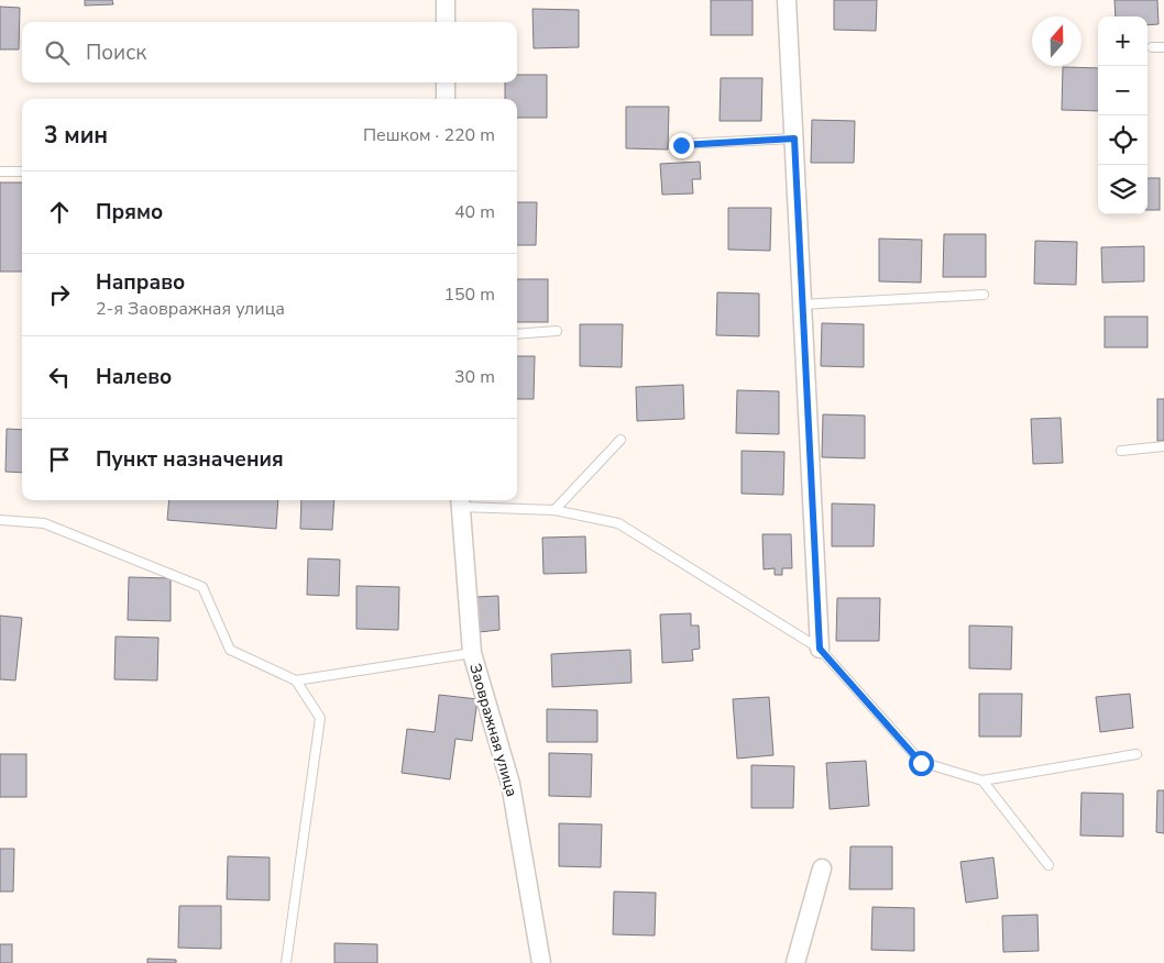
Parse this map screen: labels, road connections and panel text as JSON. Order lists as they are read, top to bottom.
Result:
{
  "streets": {
    "street": ["Заовражная улица"]
  },
  "north": "top",
  "page": {
    "map_buttons": ["+", "−"],
    "search": "Поиск",
    "heading": ["3 мин", "Пешком · 220 m"],
    "list": [
      ["Прямо", "40 m"],
      ["Направо", "2-я Заовражная улица", "150 m"],
      ["Налево", "30 m"],
      "Пункт назначения"
    ]
  }
}
